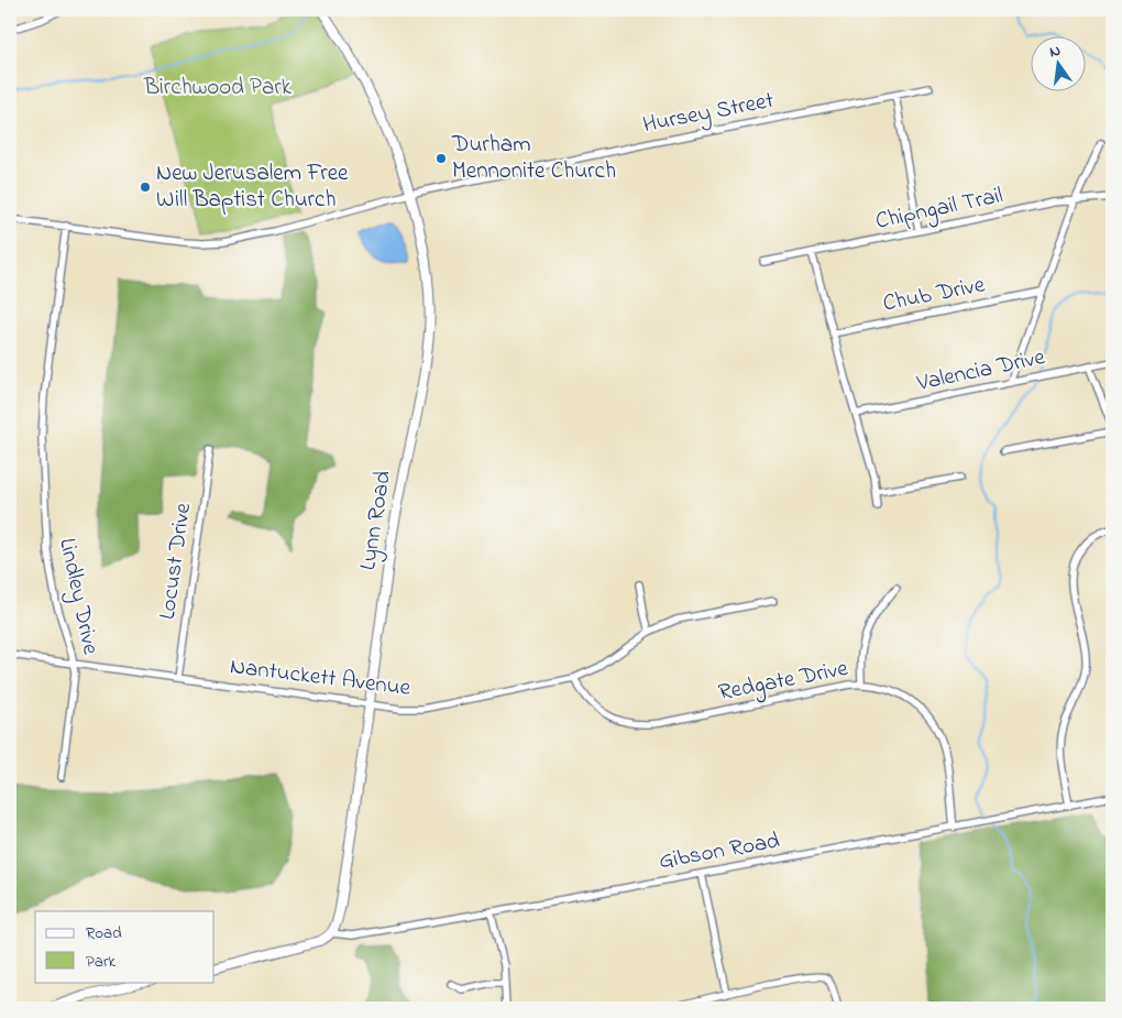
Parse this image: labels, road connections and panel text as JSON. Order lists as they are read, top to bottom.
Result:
{
  "streets": {
    "street": [
      "Hursey Street",
      "Chipngail Trail",
      "Chub Drive",
      "Valencia Drive",
      "Lynn Road",
      "Locust Drive",
      "Lindley Drive",
      "Nantuckett Avenue",
      "Redgate Drive",
      "Gibson Road"
    ]
  },
  "crossings": [
    ["Hursey Street", "Lynn Road"],
    ["Hursey Street", "Lindley Drive"],
    ["Lynn Road", "Nantuckett Avenue"],
    ["Lynn Road", "Gibson Road"],
    ["Locust Drive", "Nantuckett Avenue"],
    ["Lindley Drive", "Nantuckett Avenue"],
    ["Nantuckett Avenue", "Redgate Drive"],
    ["Redgate Drive", "Gibson Road"]
  ],
  "parks": ["Birchwood Park"],
  "places": ["Durham Mennonite Church", "New Jerusalem Free Will Baptist Church"],
  "legend": ["Road", "Park"],
  "north": "top"
}
